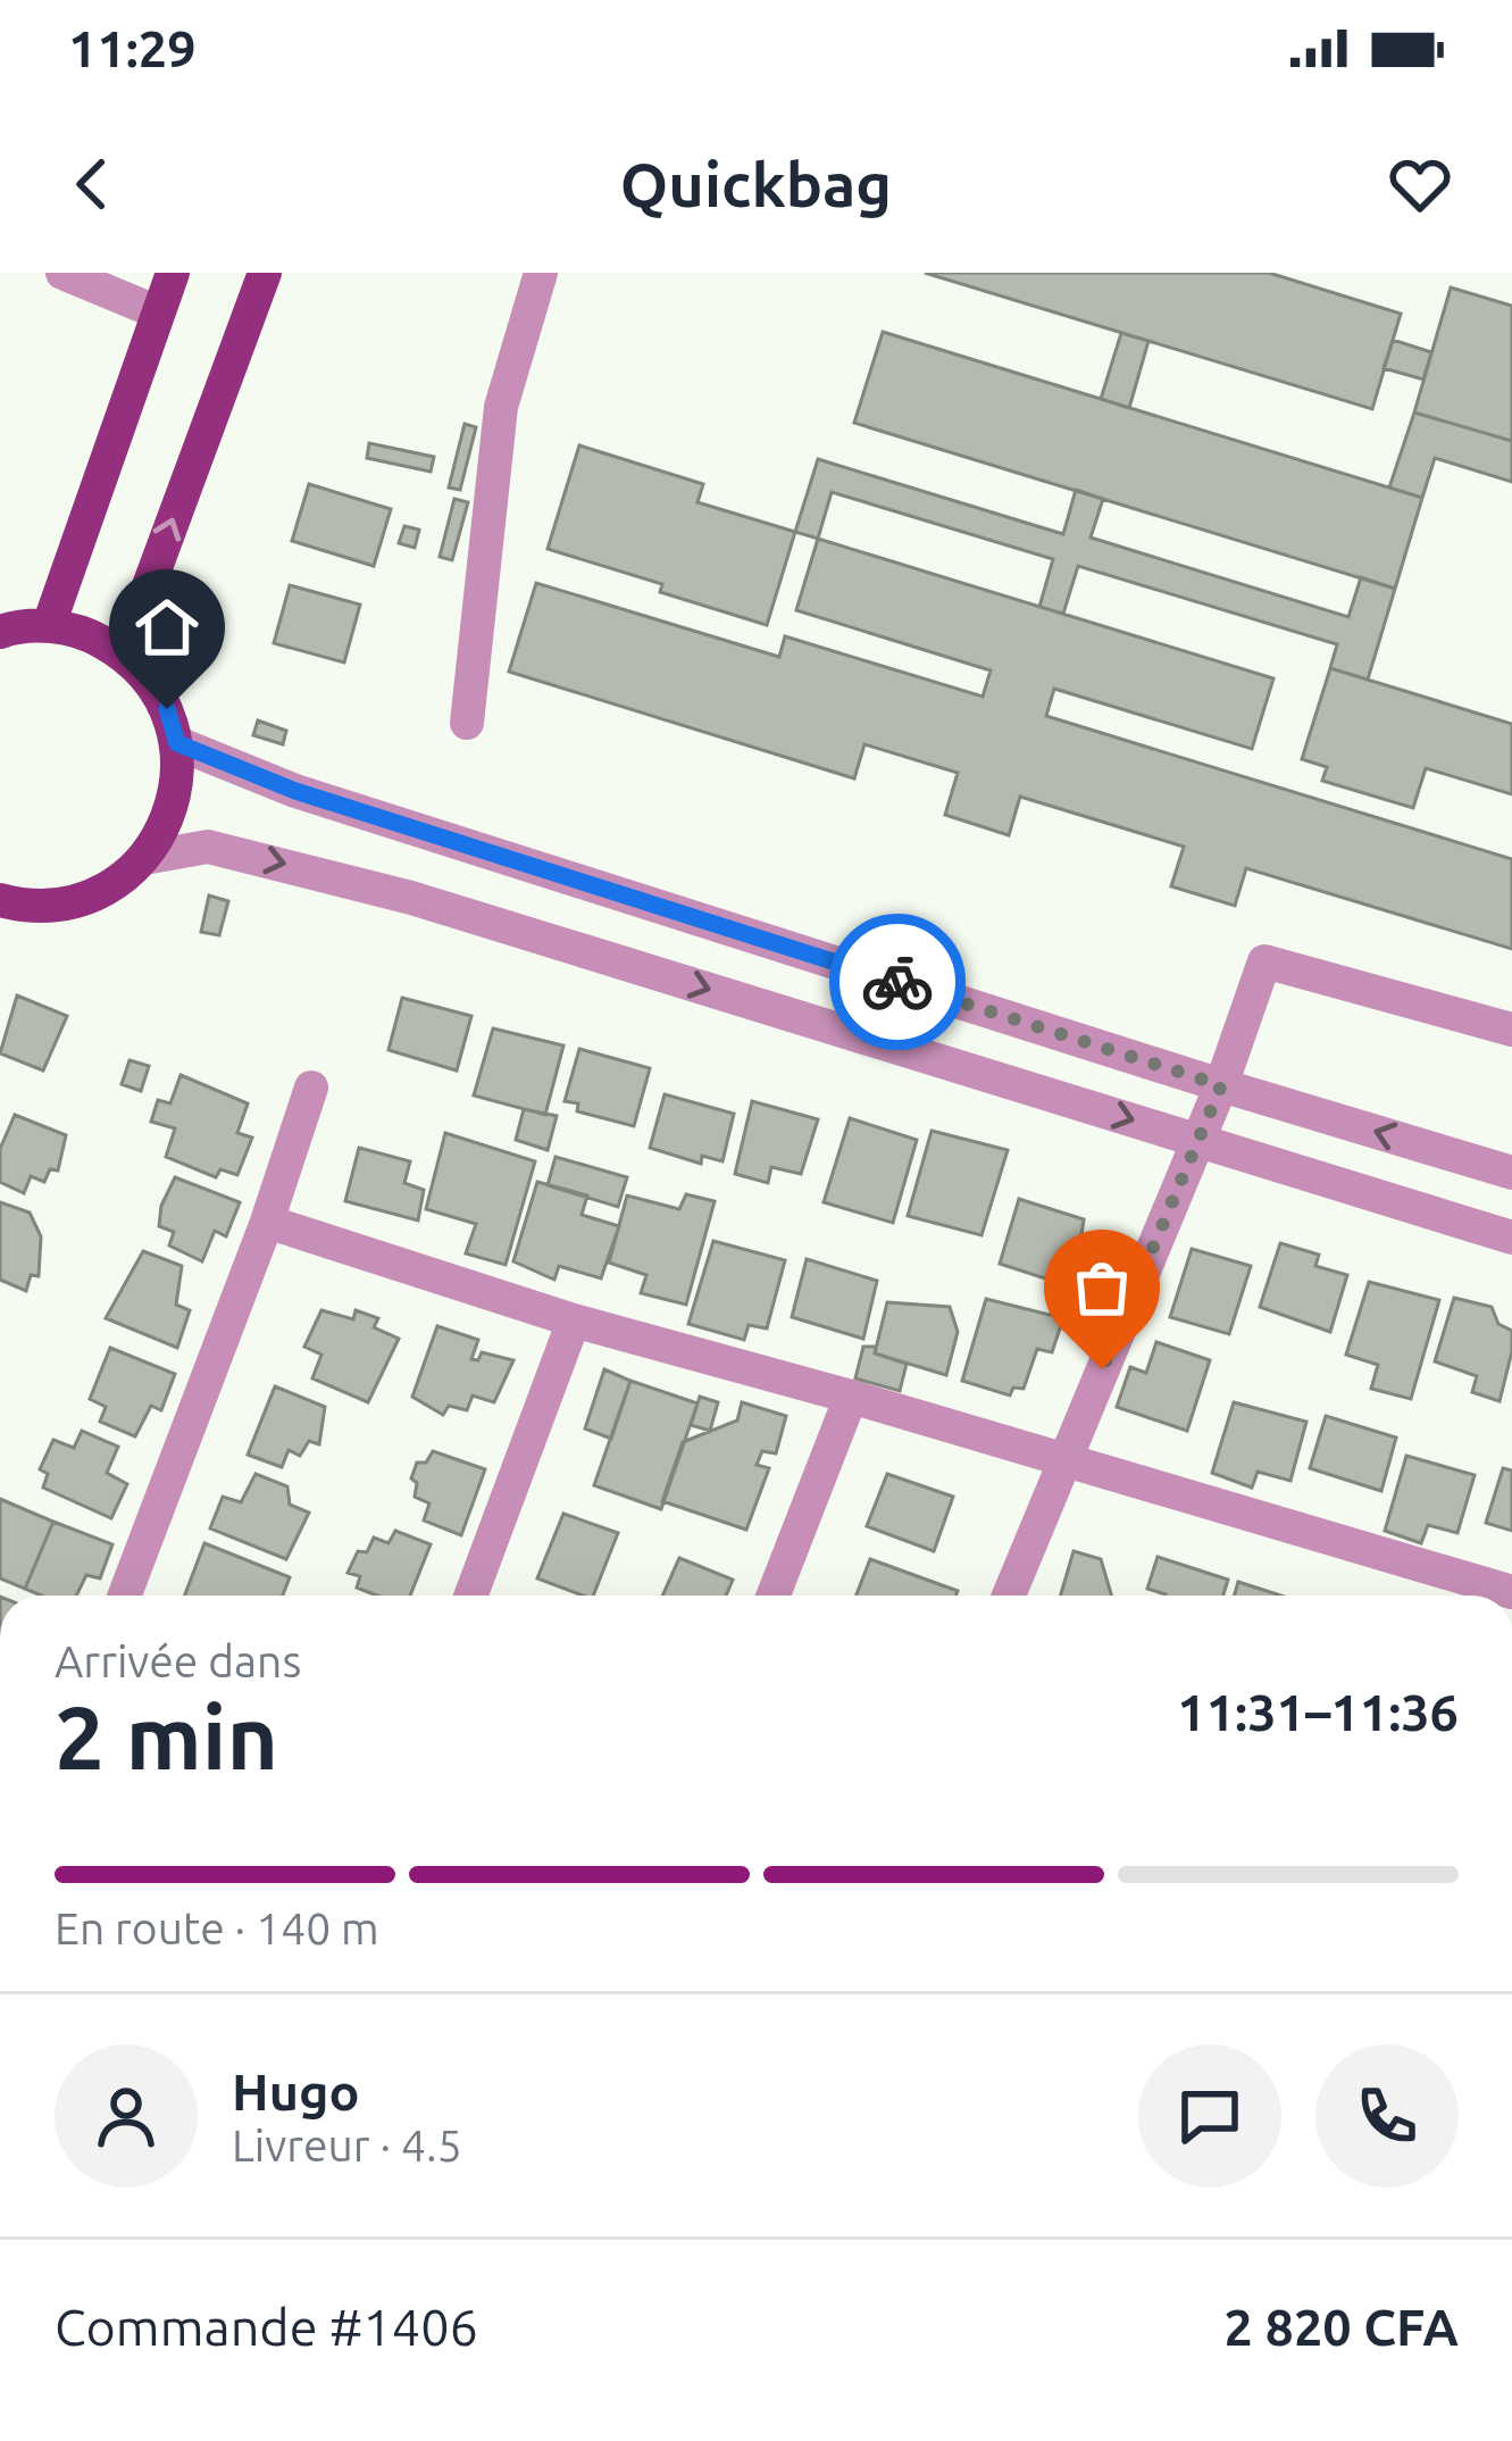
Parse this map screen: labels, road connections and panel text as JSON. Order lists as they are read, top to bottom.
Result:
{
  "page": {
    "status": "11:29",
    "header": "Quickbag",
    "heading": ["2 min", "Arrivée dans", "11:31–11:36"],
    "panel": [
      "Hugo",
      "Livreur · 4.5",
      "Commande #1406",
      "2 820 CFA"
    ],
    "bar": "En route · 140 m"
  }
}
